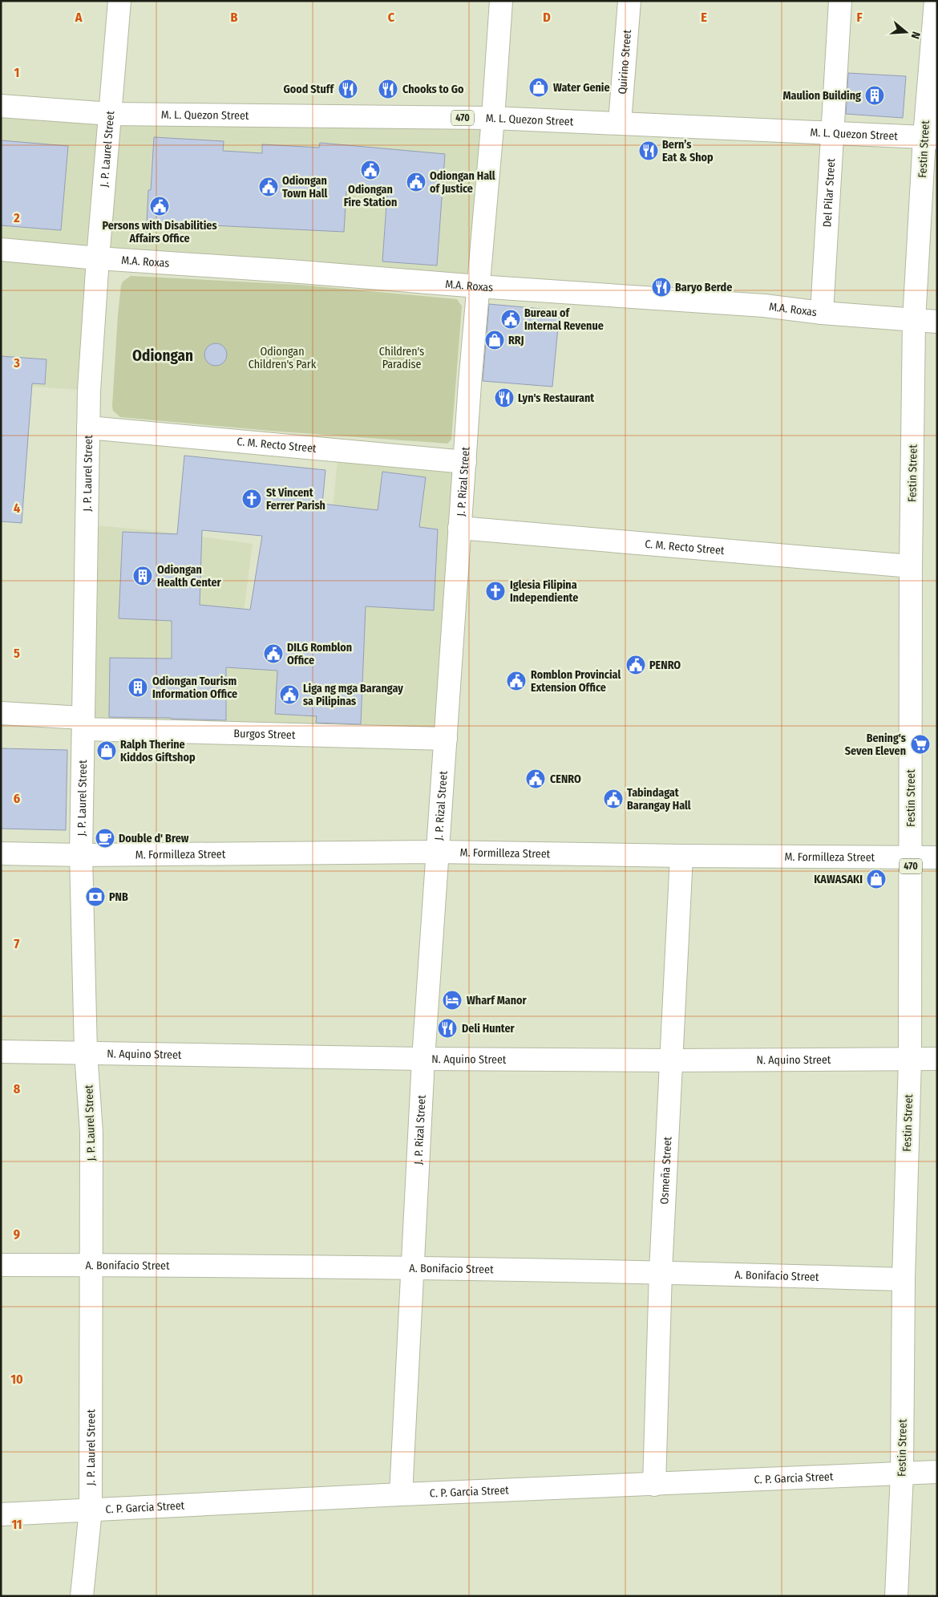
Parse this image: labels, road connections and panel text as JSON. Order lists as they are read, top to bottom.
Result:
{
  "streets": {
    "street": [
      "Quirino Street",
      "M. L. Quezon Street",
      "470",
      "J. P. Laurel Street",
      "Festin Street",
      "Del Pilar Street",
      "M.A. Roxas",
      "C. M. Recto Street",
      "J. P. Rizal Street",
      "Burgos Street",
      "M. Formilleza Street",
      "N. Aquino Street",
      "Osmeña Street",
      "A. Bonifacio Street",
      "C. P. Garcia Street"
    ]
  },
  "crossings": [
    ["Quirino Street", "M. L. Quezon Street"],
    ["M. L. Quezon Street", "J. P. Laurel Street"],
    ["M. L. Quezon Street", "Festin Street"],
    ["M. L. Quezon Street", "Del Pilar Street"],
    ["M. L. Quezon Street", "J. P. Rizal Street"],
    ["J. P. Laurel Street", "M.A. Roxas"],
    ["J. P. Laurel Street", "C. M. Recto Street"],
    ["J. P. Laurel Street", "Burgos Street"],
    ["J. P. Laurel Street", "M. Formilleza Street"],
    ["J. P. Laurel Street", "N. Aquino Street"],
    ["J. P. Laurel Street", "A. Bonifacio Street"],
    ["J. P. Laurel Street", "C. P. Garcia Street"],
    ["Festin Street", "M.A. Roxas"],
    ["Festin Street", "C. M. Recto Street"],
    ["Festin Street", "M. Formilleza Street"],
    ["Festin Street", "N. Aquino Street"],
    ["Festin Street", "A. Bonifacio Street"],
    ["Festin Street", "C. P. Garcia Street"],
    ["Del Pilar Street", "M.A. Roxas"],
    ["M.A. Roxas", "J. P. Rizal Street"],
    ["C. M. Recto Street", "J. P. Rizal Street"],
    ["J. P. Rizal Street", "Burgos Street"],
    ["J. P. Rizal Street", "M. Formilleza Street"],
    ["J. P. Rizal Street", "N. Aquino Street"],
    ["J. P. Rizal Street", "A. Bonifacio Street"],
    ["J. P. Rizal Street", "C. P. Garcia Street"],
    ["M. Formilleza Street", "Osmeña Street"],
    ["N. Aquino Street", "Osmeña Street"],
    ["Osmeña Street", "A. Bonifacio Street"],
    ["Osmeña Street", "C. P. Garcia Street"]
  ],
  "districts": ["Odiongan"],
  "parks": ["Odiongan Children's Park", "Children's Paradise"],
  "places": {
    "shop": [
      "Water Genie",
      "RRJ",
      "Ralph Therine Kiddos Giftshop",
      "KAWASAKI"
    ],
    "restaurant": [
      "Good Stuff",
      "Chooks to Go",
      "Bern’s Eat & Shop",
      "Baryo Berde",
      "Lyn's Restaurant",
      "Deli Hunter"
    ],
    "building": ["Maulion Building", "Odiongan Health Center", "Odiongan Tourism Information Office"],
    "public building": [
      "Odiongan Fire Station",
      "Odiongan Hall of Justice",
      "Odiongan Town Hall",
      "Persons with Disabilities Affairs Office",
      "Bureau of Internal Revenue",
      "DILG Romblon Office",
      "PENRO",
      "Romblon Provincial Extension Office",
      "Liga ng mga Barangay sa Pilipinas",
      "CENRO",
      "Tabindagat Barangay Hall"
    ],
    "church": ["St Vincent Ferrer Parish", "Iglesia Filipina Independiente"],
    "supermarket": ["Bening's Seven Eleven"],
    "cafe": ["Double d' Brew"],
    "bank": ["PNB"],
    "hotel": ["Wharf Manor"]
  },
  "north": "right",
  "grid": {
    "columns": [
      "A",
      "B",
      "C",
      "D",
      "E",
      "F"
    ],
    "rows": [
      "1",
      "2",
      "3",
      "4",
      "5",
      "6",
      "7",
      "8",
      "9",
      "10",
      "11"
    ]
  }
}
